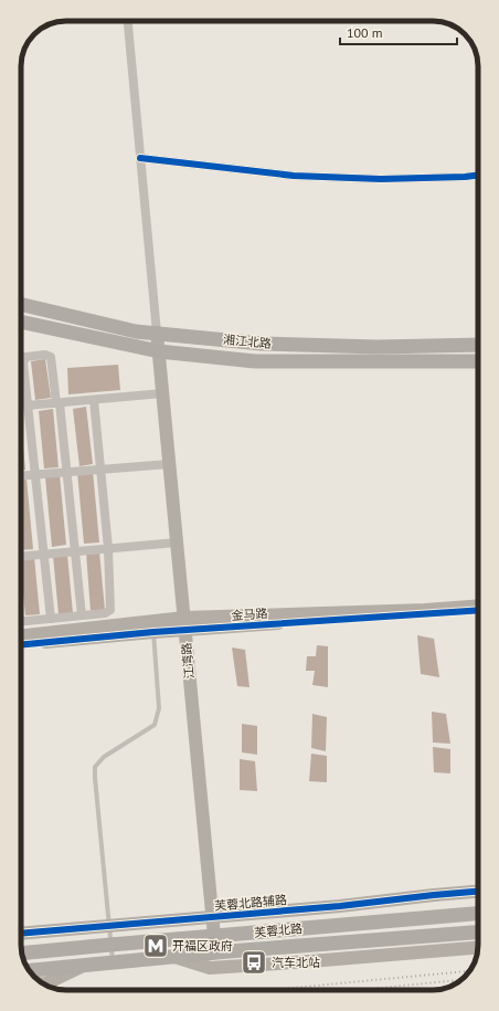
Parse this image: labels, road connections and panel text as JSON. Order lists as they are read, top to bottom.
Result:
{
  "streets": {
    "main road": ["湘江北路", "芙蓉北路"],
    "street": ["金马路", "江湾路", "芙蓉北路辅路"]
  },
  "crossings": [
    ["湘江北路", "江湾路"],
    ["金马路", "江湾路"],
    ["江湾路", "芙蓉北路辅路"],
    ["江湾路", "芙蓉北路"]
  ],
  "places": {
    "metro station": ["开福区政府"],
    "bus stop": ["汽车北站"]
  },
  "scale_bar": "100 m"
}
